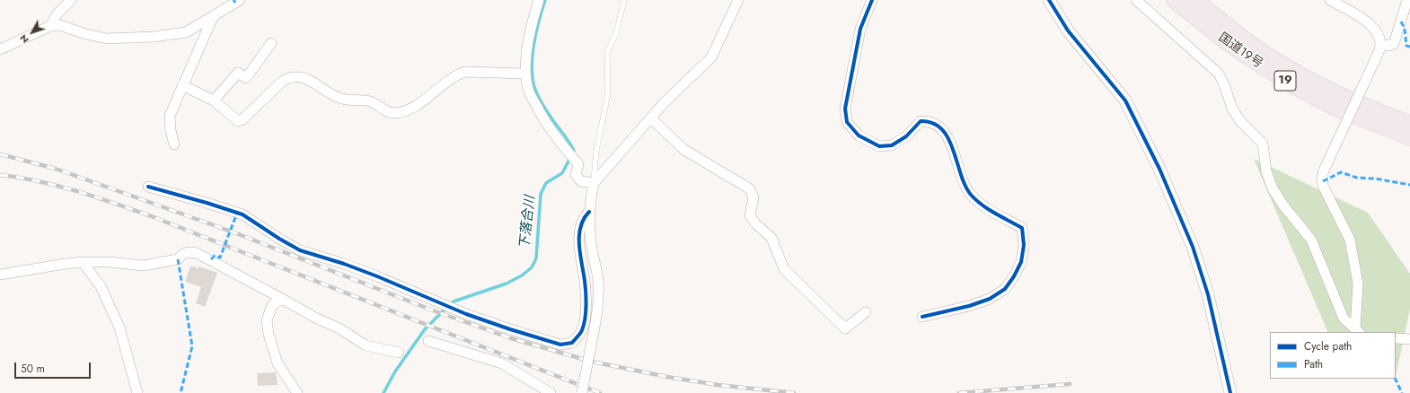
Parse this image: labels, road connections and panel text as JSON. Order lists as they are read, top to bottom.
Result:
{
  "streets": {
    "highway": ["国道19号", "19"]
  },
  "water": ["下落合川"],
  "legend": ["Cycle path", "Path"],
  "scale_bar": "50 m",
  "north": "bottom left"
}
